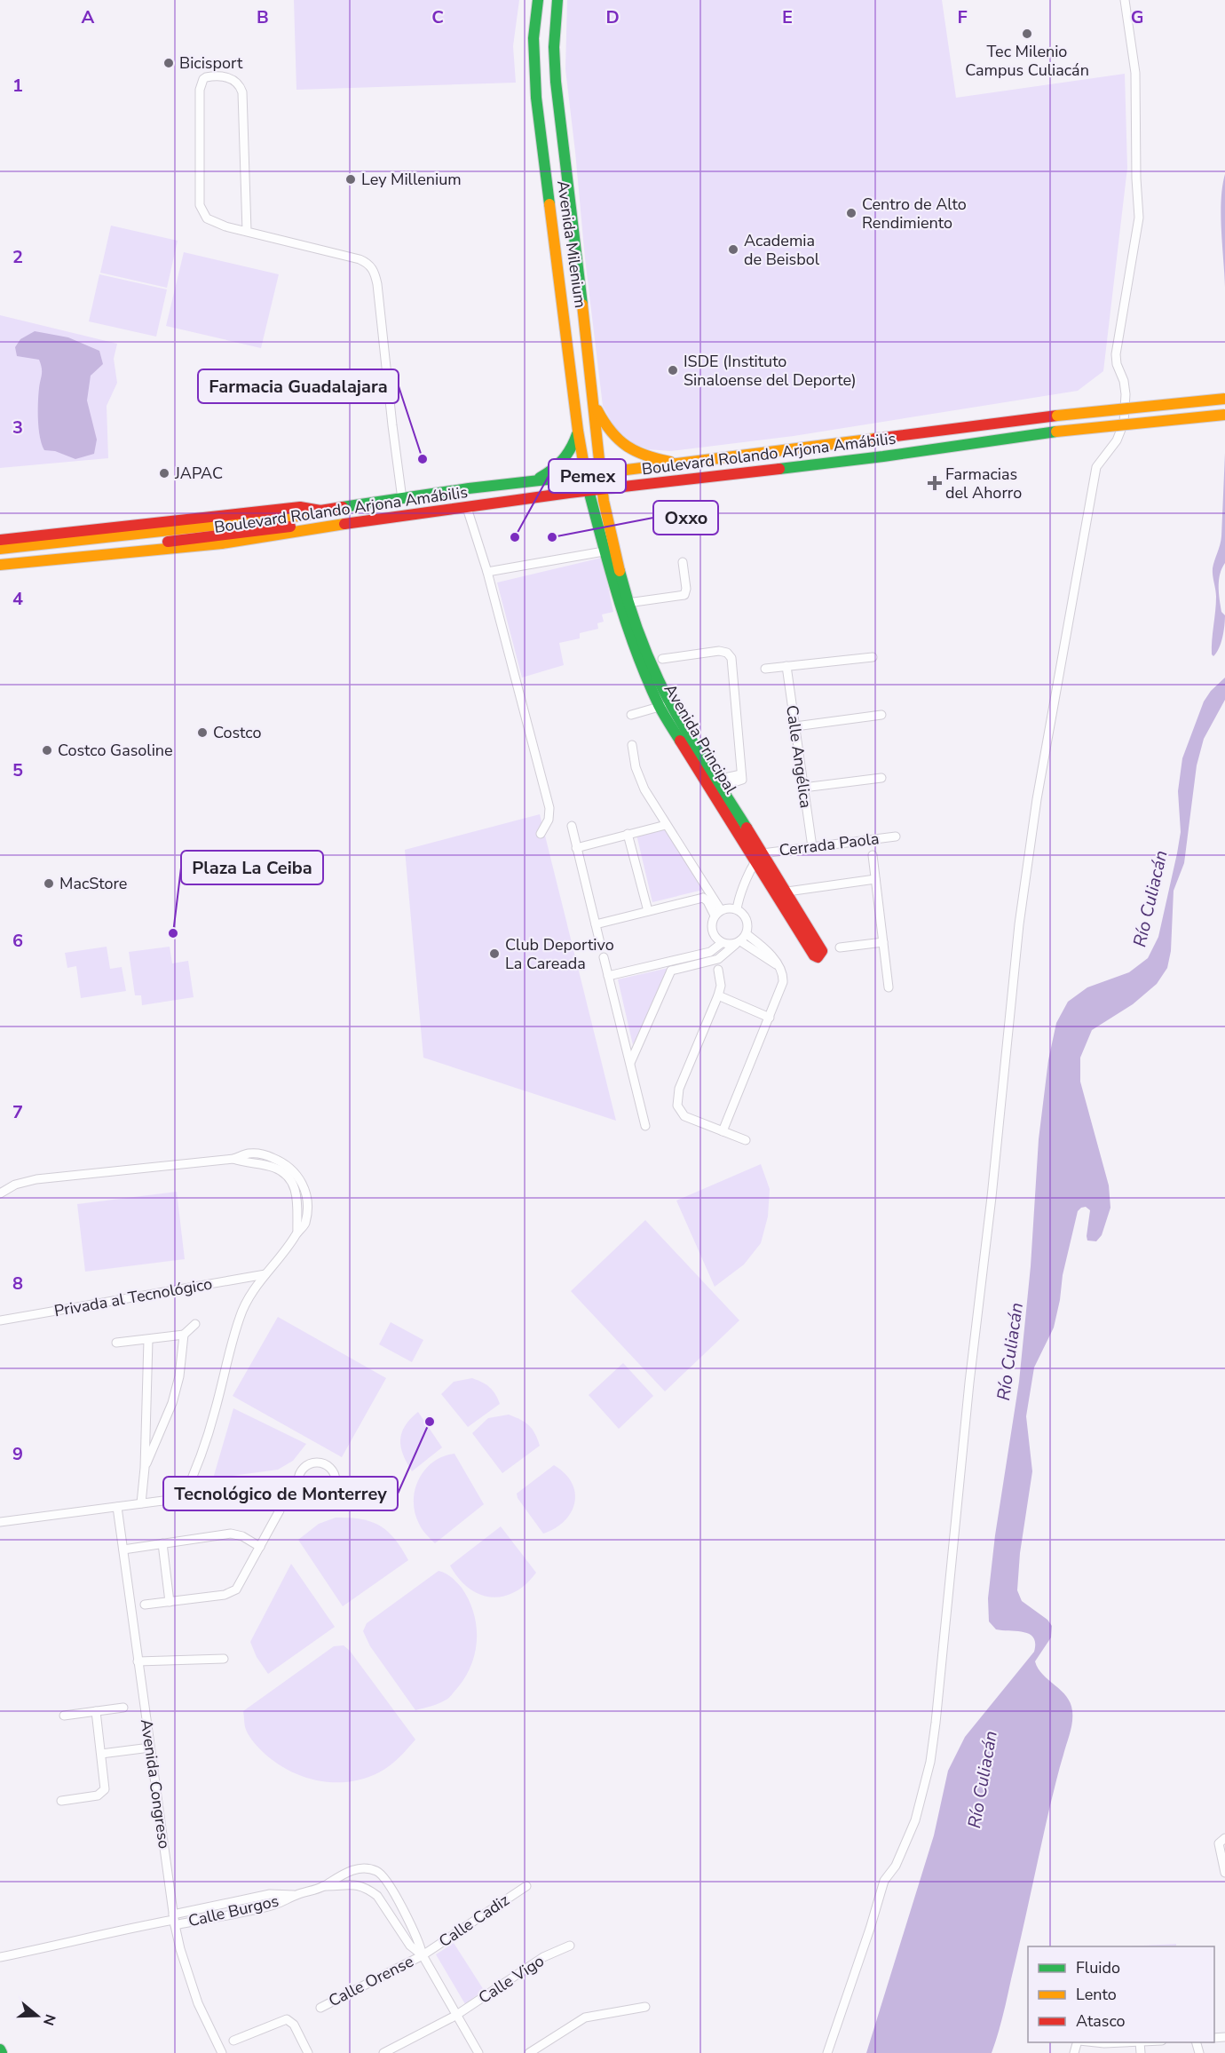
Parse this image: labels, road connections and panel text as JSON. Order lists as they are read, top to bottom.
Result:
{
  "streets": {
    "street": [
      "Avenida Milenium",
      "Boulevard Rolando Arjona Amábilis",
      "Avenida Principal",
      "Calle Angélica",
      "Cerrada Paola",
      "Privada al Tecnológico",
      "Avenida Congreso",
      "Calle Burgos",
      "Calle Cadiz",
      "Calle Vigo",
      "Calle Orense"
    ]
  },
  "crossings": [
    ["Avenida Milenium", "Boulevard Rolando Arjona Amábilis"],
    ["Avenida Milenium", "Avenida Principal"],
    ["Boulevard Rolando Arjona Amábilis", "Avenida Principal"],
    ["Avenida Principal", "Cerrada Paola"],
    ["Calle Angélica", "Cerrada Paola"],
    ["Avenida Congreso", "Calle Burgos"],
    ["Calle Burgos", "Calle Cadiz"],
    ["Calle Burgos", "Calle Vigo"],
    ["Calle Burgos", "Calle Orense"],
    ["Calle Cadiz", "Calle Orense"]
  ],
  "water": ["Río Culiacán"],
  "places": {
    "other": [
      "Tec Milenio Campus Culiacán",
      "Bicisport",
      "Ley Millenium",
      "Centro de Alto Rendimiento",
      "Academia de Beisbol",
      "ISDE (Instituto Sinaloense del Deporte)",
      "Farmacia Guadalajara",
      "JAPAC",
      "Pemex",
      "Oxxo",
      "Costco",
      "Costco Gasoline",
      "MacStore",
      "Plaza La Ceiba",
      "Club Deportivo La Careada",
      "Tecnológico de Monterrey"
    ],
    "health": ["Farmacias del Ahorro"]
  },
  "legend": ["Fluido", "Lento", "Atasco"],
  "north": "right",
  "grid": {
    "columns": [
      "A",
      "B",
      "C",
      "D",
      "E",
      "F",
      "G"
    ],
    "rows": [
      "1",
      "2",
      "3",
      "4",
      "5",
      "6",
      "7",
      "8",
      "9"
    ]
  }
}
